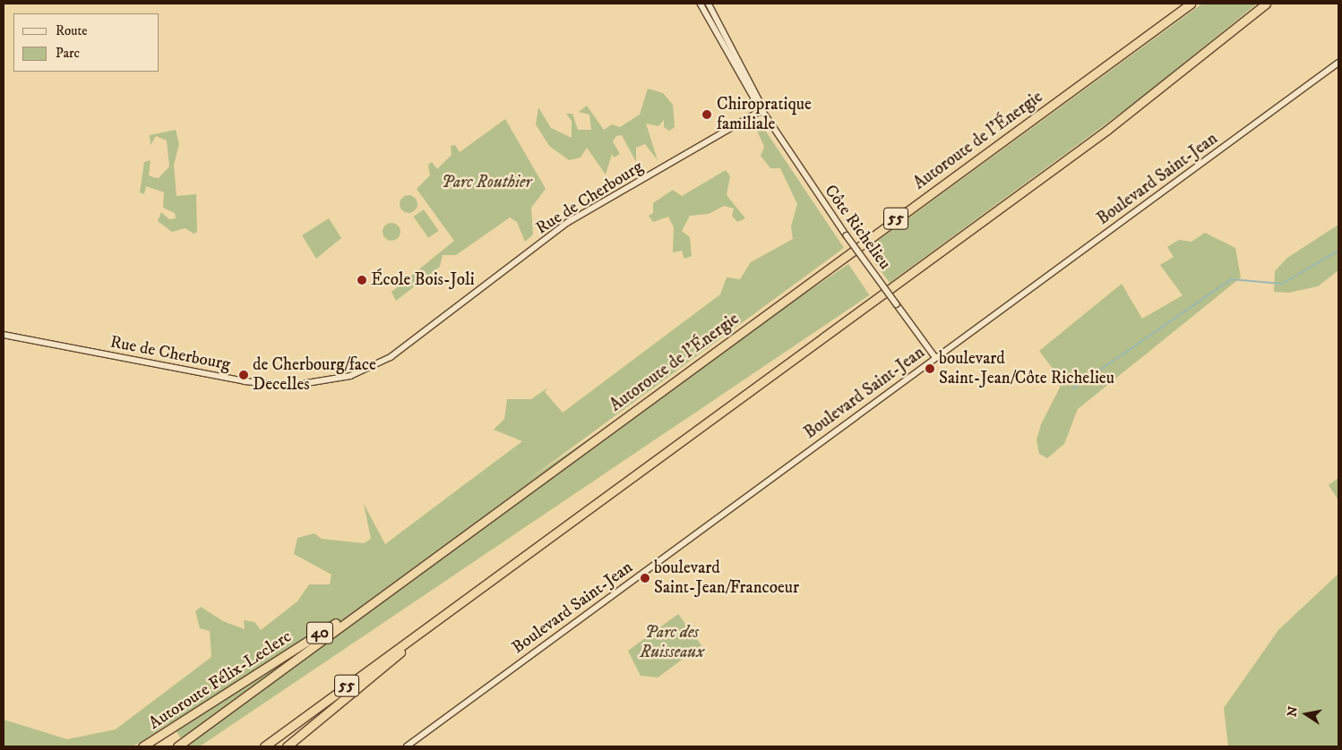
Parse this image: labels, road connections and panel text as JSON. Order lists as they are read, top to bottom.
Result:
{
  "streets": {
    "highway": [
      "Autoroute de l'Énergie",
      "55",
      "40",
      "Autoroute Félix-Leclerc"
    ],
    "street": ["Boulevard Saint-Jean", "Rue de Cherbourg", "Côte Richelieu"]
  },
  "crossings": [
    ["Autoroute de l'Énergie", "Autoroute Félix-Leclerc"],
    ["Boulevard Saint-Jean", "Côte Richelieu"],
    ["Rue de Cherbourg", "Côte Richelieu"]
  ],
  "parks": ["Parc Routhier", "Parc des Ruisseaux"],
  "places": [
    "Chiropratique familiale",
    "École Bois-Joli",
    "boulevard Saint-Jean/Côte Richelieu",
    "de Cherbourg/face Decelles",
    "boulevard Saint-Jean/Francoeur"
  ],
  "legend": ["Route", "Parc"],
  "north": "left"
}
